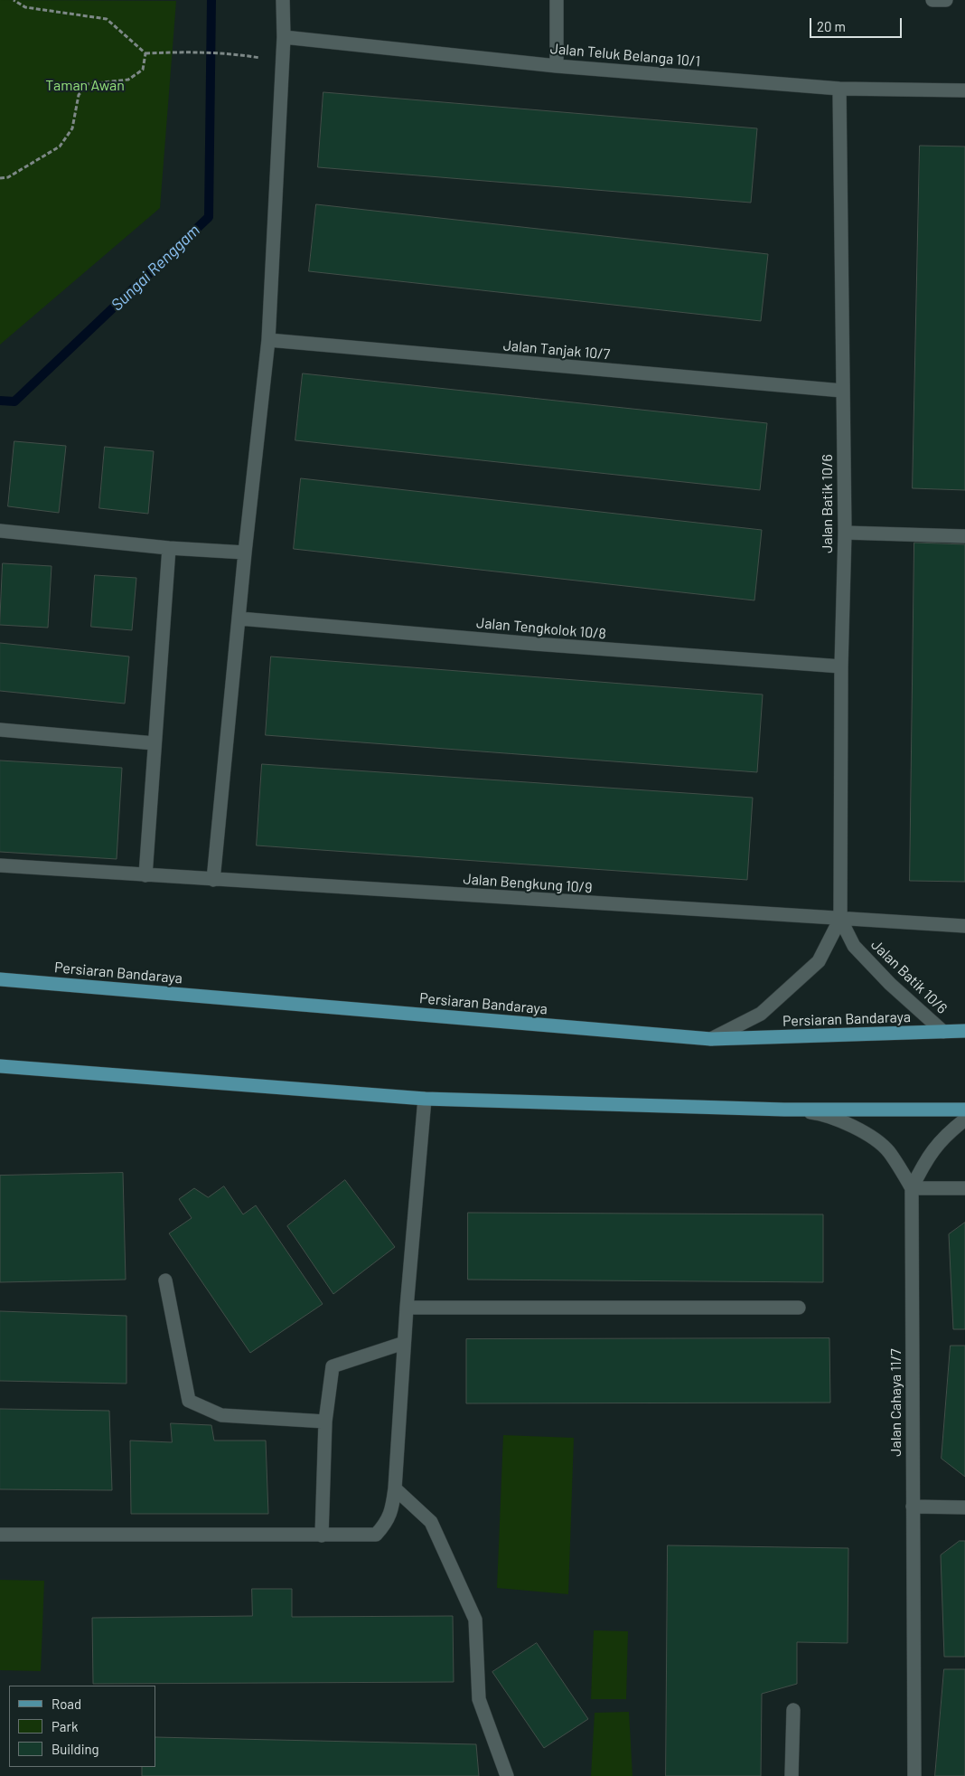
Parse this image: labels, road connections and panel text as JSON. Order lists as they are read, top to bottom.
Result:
{
  "streets": {
    "main road": ["Persiaran Bandaraya"],
    "street": [
      "Jalan Teluk Belanga 10/1",
      "Jalan Tanjak 10/7",
      "Jalan Batik 10/6",
      "Jalan Tengkolok 10/8",
      "Jalan Bengkung 10/9",
      "Jalan Cahaya 11/7"
    ]
  },
  "crossings": [
    ["Jalan Teluk Belanga 10/1", "Jalan Batik 10/6"],
    ["Jalan Tanjak 10/7", "Jalan Batik 10/6"],
    ["Jalan Batik 10/6", "Jalan Tengkolok 10/8"],
    ["Jalan Batik 10/6", "Jalan Bengkung 10/9"],
    ["Jalan Batik 10/6", "Persiaran Bandaraya"]
  ],
  "water": ["Sungai Renggam"],
  "parks": ["Taman Awan"],
  "legend": ["Road", "Park", "Building"],
  "scale_bar": "20 m"
}
